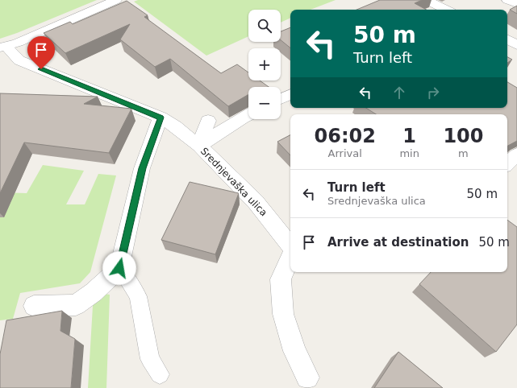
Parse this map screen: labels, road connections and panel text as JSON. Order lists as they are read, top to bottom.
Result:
{
  "streets": {
    "street": ["Srednjevaška ulica"]
  },
  "page": {
    "map_buttons": ["+", "−"],
    "turn": ["50 m", "Turn left"],
    "eta": [
      "06:02",
      "Arrival",
      "1",
      "min",
      "100",
      "m"
    ],
    "list": [
      {
        "name": "Turn left",
        "note": "Srednjevaška ulica",
        "value": "50 m"
      },
      {
        "name": "Arrive at destination",
        "value": "50 m"
      }
    ]
  }
}
